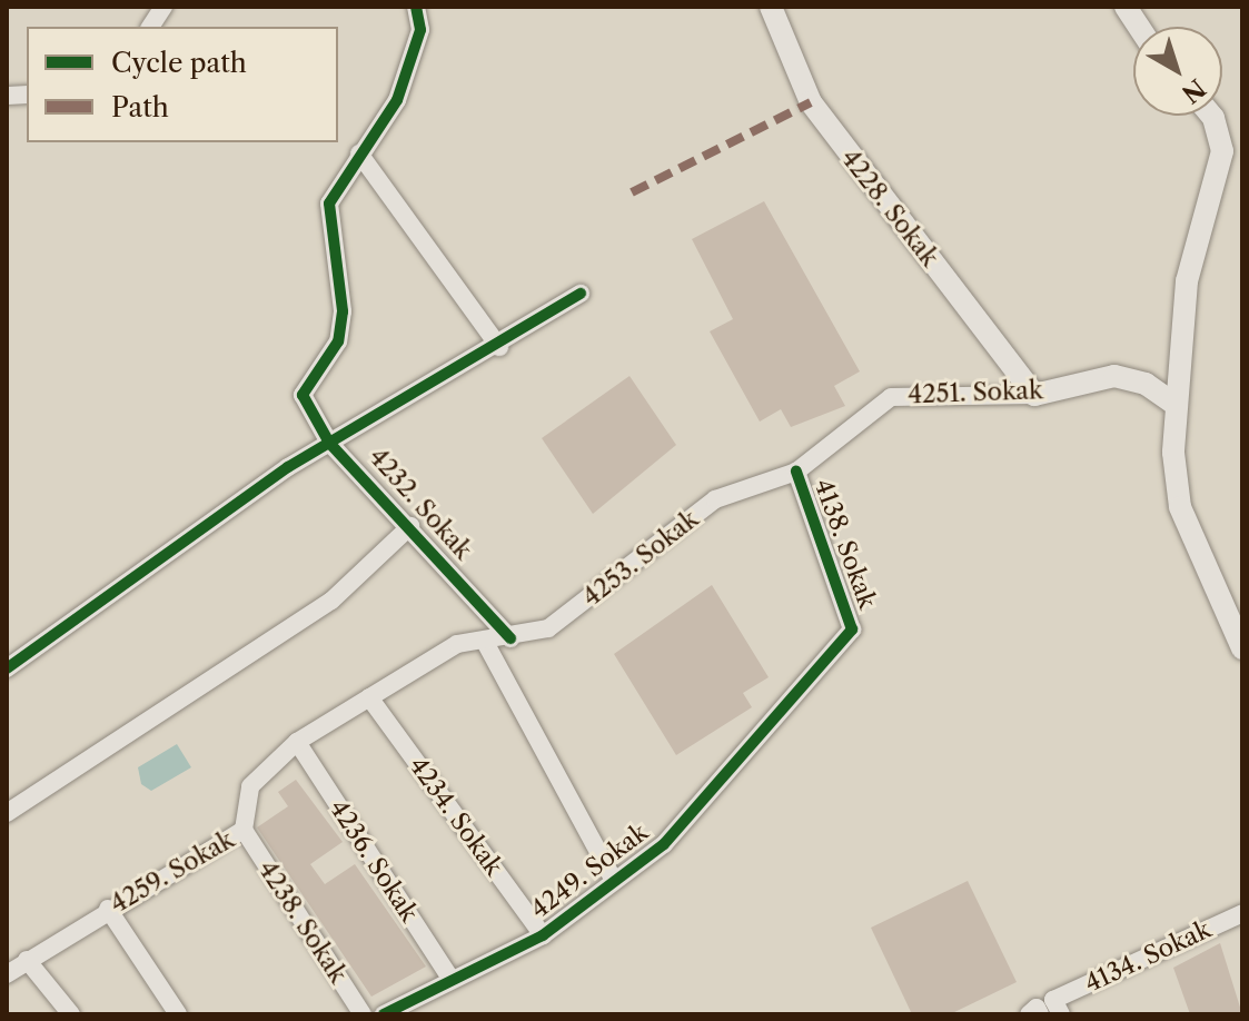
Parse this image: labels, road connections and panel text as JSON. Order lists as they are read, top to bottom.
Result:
{
  "streets": {
    "street": [
      "4228. Sokak",
      "4251. Sokak",
      "4232. Sokak",
      "4138. Sokak",
      "4253. Sokak",
      "4234. Sokak",
      "4236. Sokak",
      "4249. Sokak",
      "4259. Sokak",
      "4238. Sokak",
      "4134. Sokak"
    ]
  },
  "crossings": [
    ["4228. Sokak", "4251. Sokak"],
    ["4251. Sokak", "4138. Sokak"],
    ["4251. Sokak", "4253. Sokak"],
    ["4232. Sokak", "4253. Sokak"],
    ["4138. Sokak", "4253. Sokak"],
    ["4138. Sokak", "4249. Sokak"],
    ["4253. Sokak", "4259. Sokak"],
    ["4234. Sokak", "4249. Sokak"],
    ["4234. Sokak", "4259. Sokak"],
    ["4236. Sokak", "4249. Sokak"],
    ["4236. Sokak", "4259. Sokak"],
    ["4259. Sokak", "4238. Sokak"]
  ],
  "legend": ["Cycle path", "Path"],
  "north": "bottom right"
}
